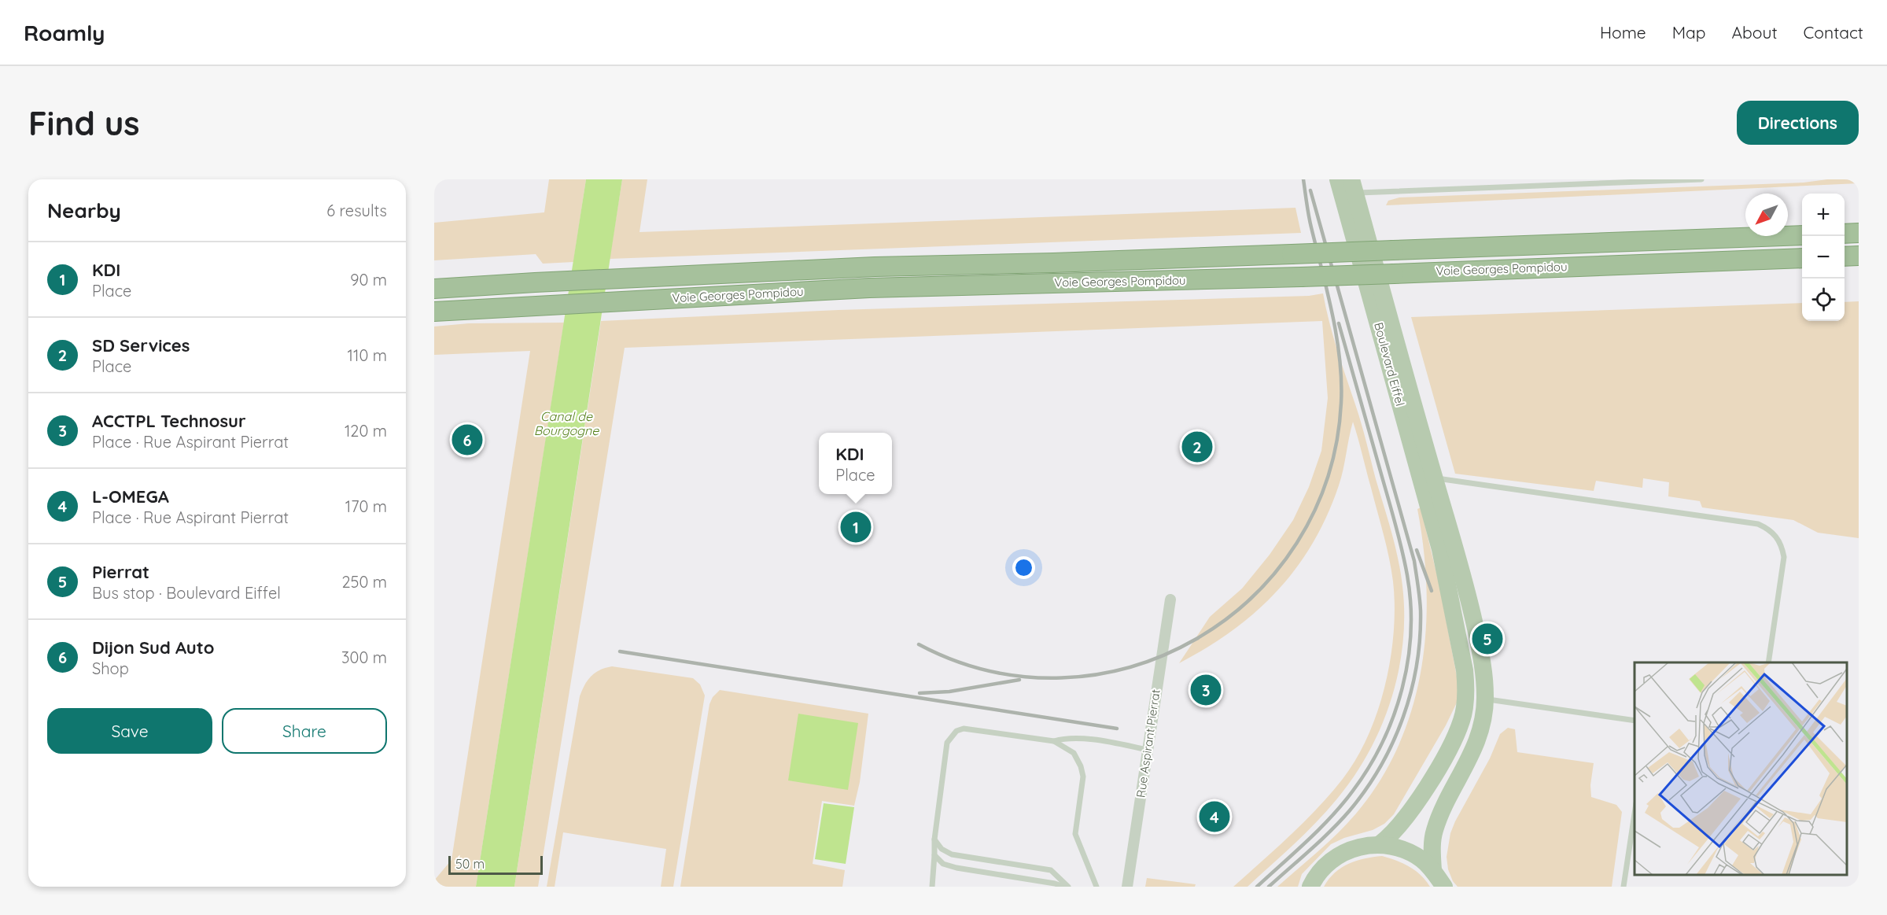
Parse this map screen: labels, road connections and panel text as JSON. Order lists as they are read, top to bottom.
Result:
{
  "streets": {
    "highway": ["Voie Georges Pompidou"],
    "main road": ["Boulevard Eiffel"],
    "street": ["Rue Aspirant Pierrat"]
  },
  "water": ["Canal de Bourgogne"],
  "scale_bar": "50 m",
  "north": "bottom left",
  "page": {
    "header": "Roamly",
    "nav": [
      "Home",
      "Map",
      "About",
      "Contact"
    ],
    "buttons": [
      "Directions",
      ["Save", "Share"]
    ],
    "title": "Find us",
    "heading": ["Nearby", "6 results"],
    "map_buttons": ["+", "−"],
    "list": [
      {
        "mark": "1",
        "name": "KDI",
        "note": "Place",
        "value": "90 m"
      },
      {
        "mark": "2",
        "name": "SD Services",
        "note": "Place",
        "value": "110 m"
      },
      {
        "mark": "3",
        "name": "ACCTPL Technosur",
        "note": "Place · Rue Aspirant Pierrat",
        "value": "120 m"
      },
      {
        "mark": "4",
        "name": "L-OMEGA",
        "note": "Place · Rue Aspirant Pierrat",
        "value": "170 m"
      },
      {
        "mark": "5",
        "name": "Pierrat",
        "note": "Bus stop · Boulevard Eiffel",
        "value": "250 m"
      },
      {
        "mark": "6",
        "name": "Dijon Sud Auto",
        "note": "Shop",
        "value": "300 m"
      }
    ],
    "pins": [
      "6",
      "2",
      "1",
      "5",
      "3",
      "4"
    ],
    "popup": ["KDI", "Place"],
    "scale": "50 m"
  }
}
